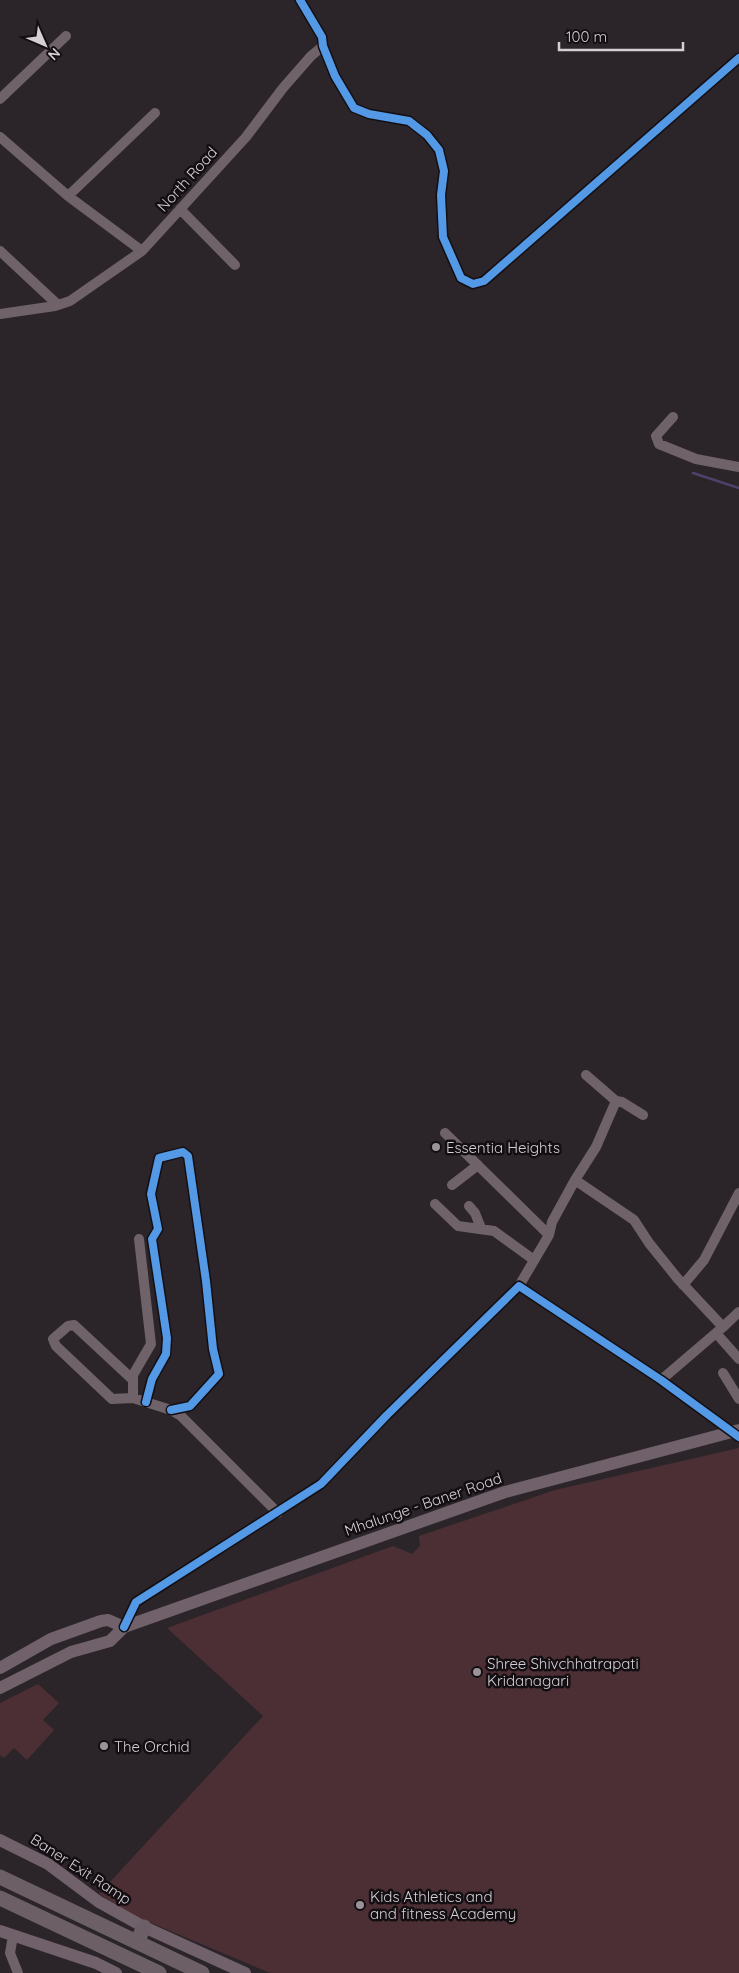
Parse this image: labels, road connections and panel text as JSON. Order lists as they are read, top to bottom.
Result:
{
  "streets": {
    "main road": ["Mhalunge - Baner Road", "Baner Exit Ramp"],
    "street": ["North Road"]
  },
  "places": [
    "Essentia Heights",
    "Shree Shivchhatrapati Kridanagari",
    "The Orchid",
    "Kids Athletics and and fitness Academy"
  ],
  "scale_bar": "100 m",
  "north": "bottom right"
}
